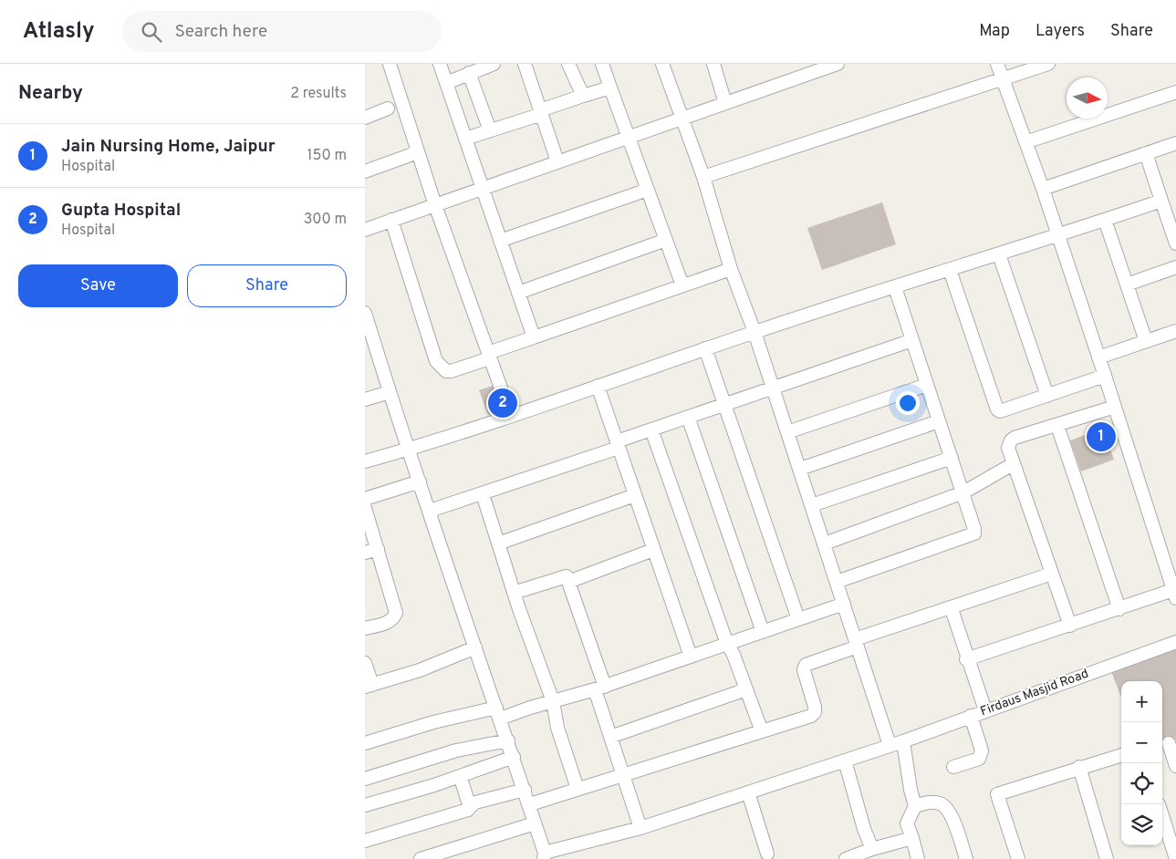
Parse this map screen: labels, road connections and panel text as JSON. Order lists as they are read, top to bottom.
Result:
{
  "streets": {
    "street": ["Firdaus Masjid Road"]
  },
  "north": "right",
  "page": {
    "header": "Atlasly",
    "search": "Search here",
    "nav": ["Map", "Layers", "Share"],
    "heading": ["Nearby", "2 results"],
    "list": [
      {
        "mark": "1",
        "name": "Jain Nursing Home, Jaipur",
        "note": "Hospital",
        "value": "150 m"
      },
      {
        "mark": "2",
        "name": "Gupta Hospital",
        "note": "Hospital",
        "value": "300 m"
      }
    ],
    "buttons": ["Save", "Share"],
    "pins": ["2", "1"],
    "map_buttons": ["+", "−"]
  }
}
